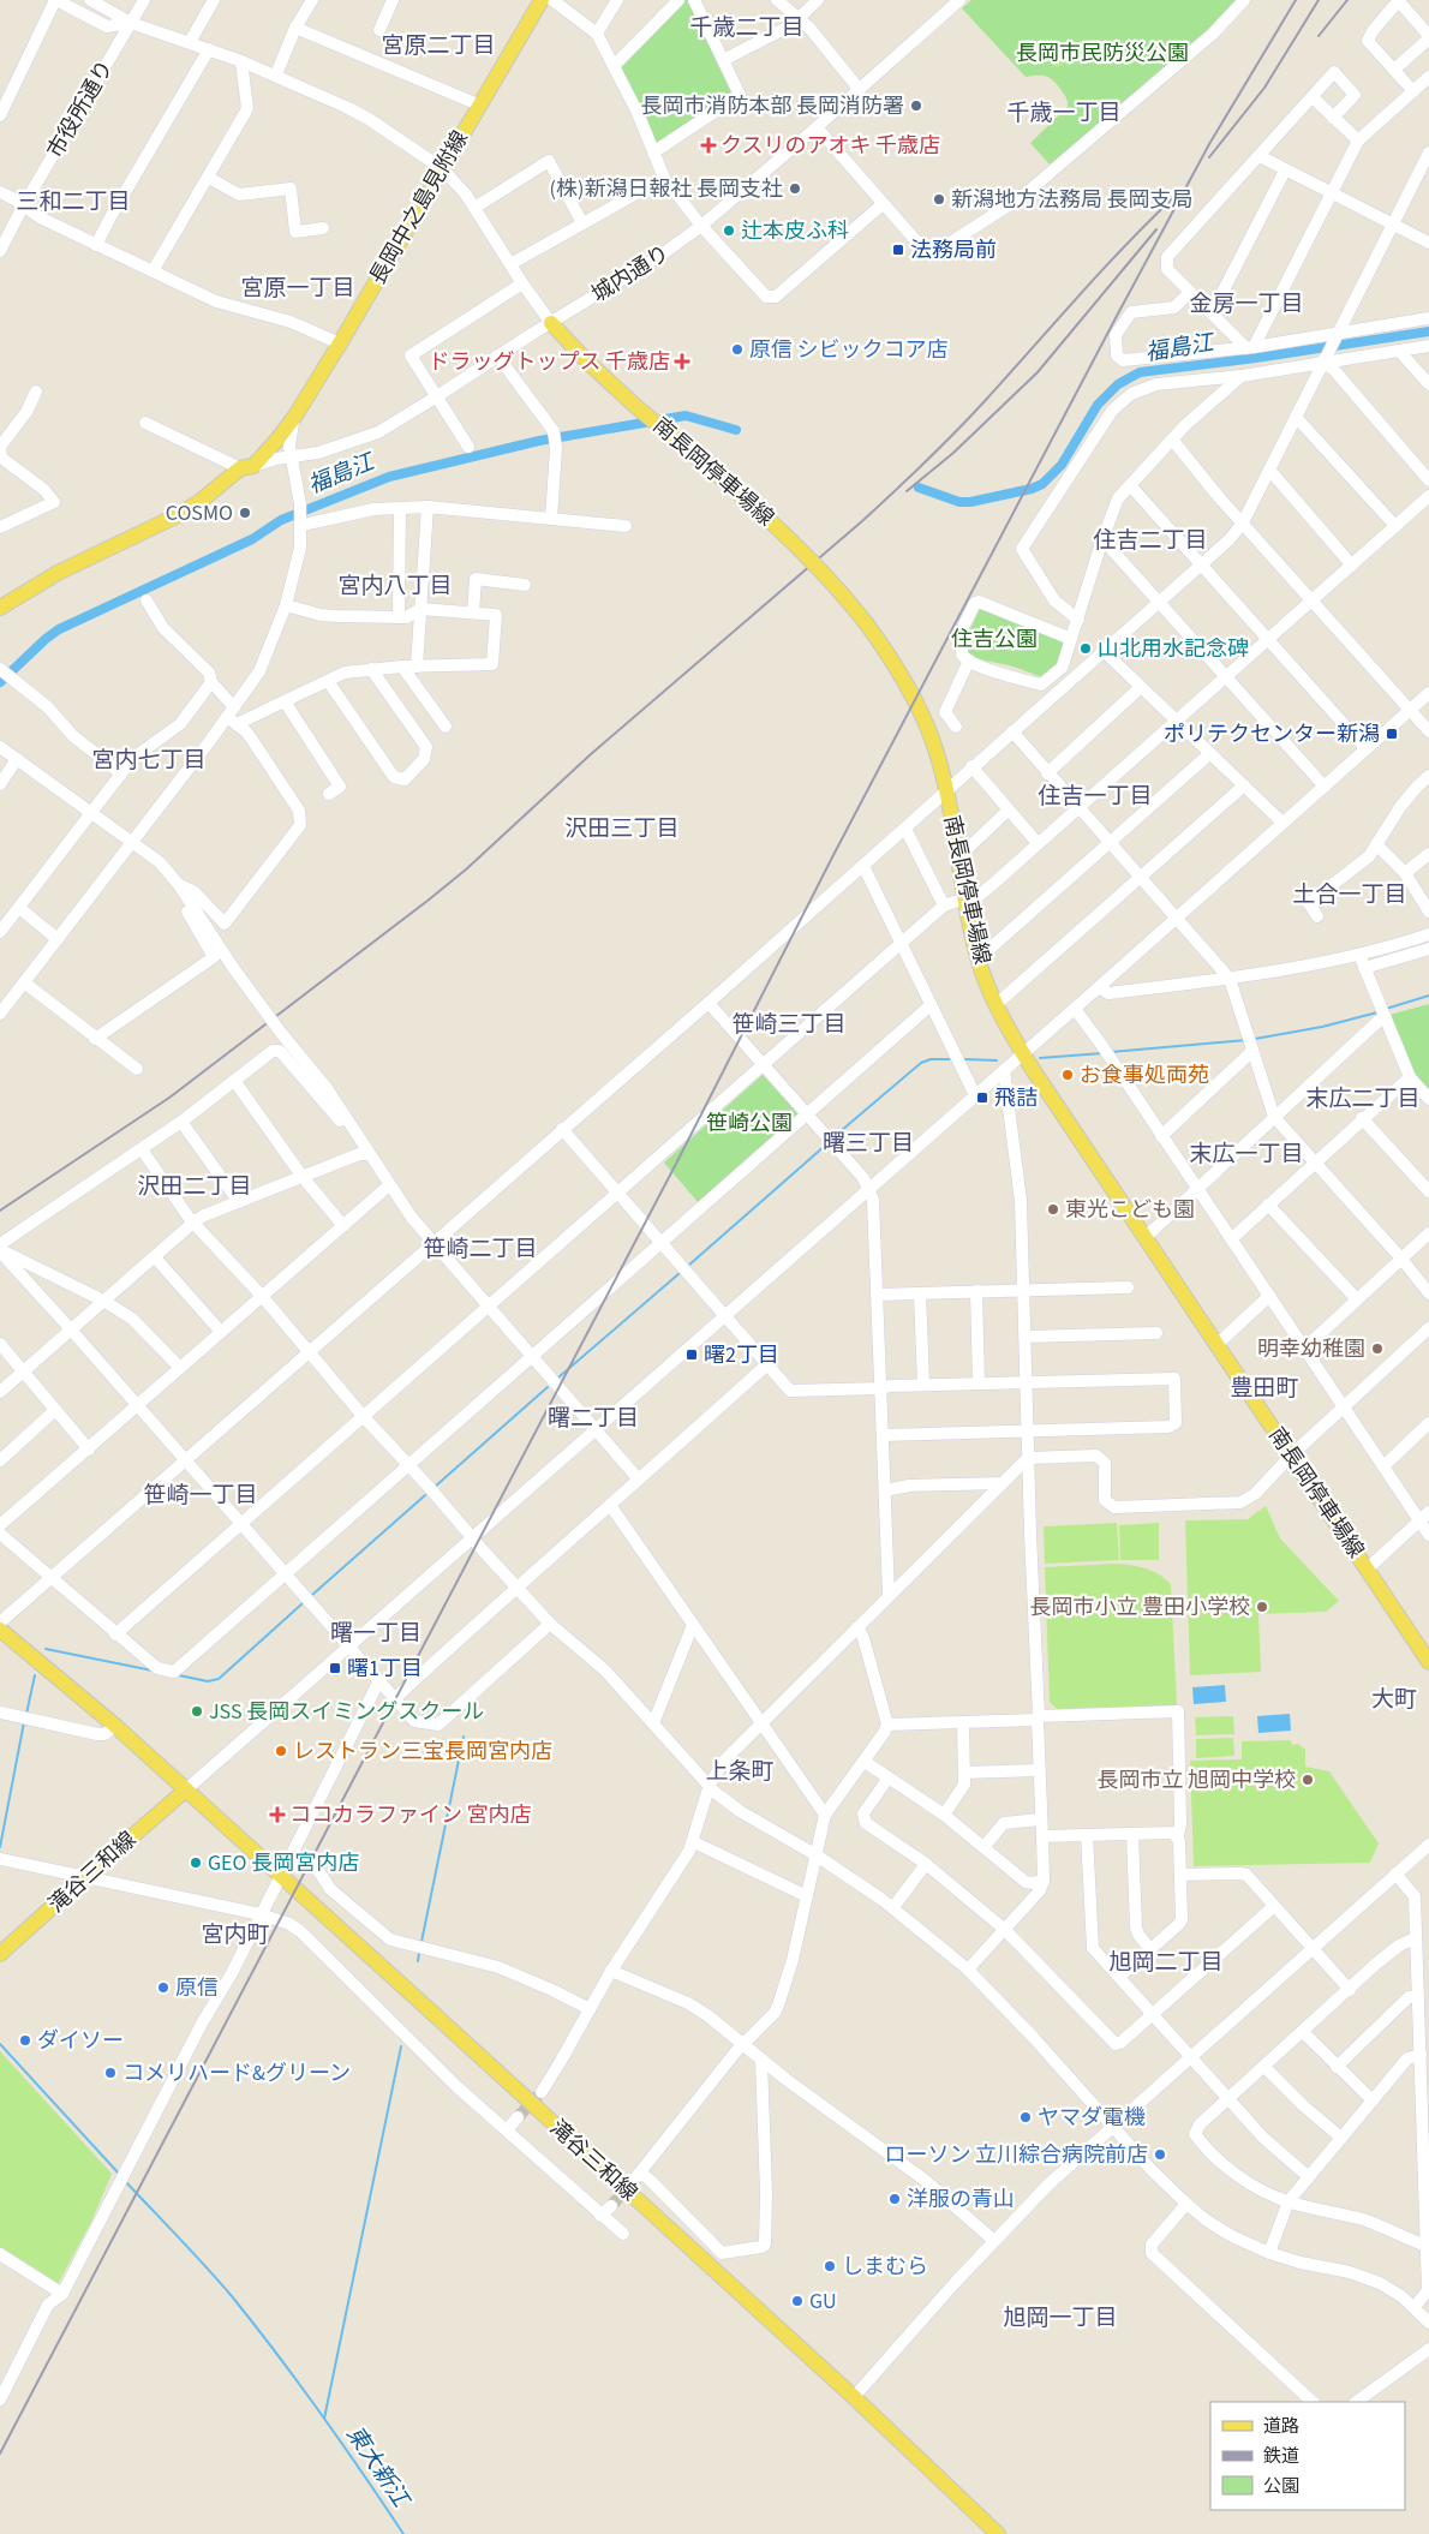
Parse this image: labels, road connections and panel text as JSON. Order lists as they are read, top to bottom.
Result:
{
  "streets": {
    "main road": ["長岡中之島見附線", "南長岡停車場線", "滝谷三和線"],
    "street": ["市役所通り", "城内通り"]
  },
  "crossings": [
    ["長岡中之島見附線", "城内通り"],
    ["城内通り", "南長岡停車場線"]
  ],
  "districts": [
    "千歳二丁目",
    "宮原二丁目",
    "千歳一丁目",
    "三和二丁目",
    "宮原一丁目",
    "金房一丁目",
    "住吉二丁目",
    "宮内八丁目",
    "宮内七丁目",
    "住吉一丁目",
    "沢田三丁目",
    "土合一丁目",
    "笹崎三丁目",
    "末広二丁目",
    "曙三丁目",
    "末広一丁目",
    "沢田二丁目",
    "笹崎二丁目",
    "豊田町",
    "曙二丁目",
    "笹崎一丁目",
    "曙一丁目",
    "大町",
    "上条町",
    "宮内町",
    "旭岡二丁目",
    "旭岡一丁目"
  ],
  "water": ["福島江", "東大新江"],
  "parks": ["長岡市民防災公園", "住吉公園", "笹崎公園"],
  "places": {
    "other": [
      "長岡市消防本部 長岡消防署",
      "(株)新潟日報社 長岡支社",
      "新潟地方法務局 長岡支局",
      "辻本皮ふ科",
      "原信 シビックコア店",
      "COSMO",
      "山北用水記念碑",
      "お食事処両苑",
      "東光こども園",
      "明幸幼稚園",
      "長岡市小立 豊田小学校",
      "JSS 長岡スイミングスクール",
      "レストラン三宝長岡宮内店",
      "長岡市立 旭岡中学校",
      "GEO 長岡宮内店",
      "原信",
      "ダイソー",
      "コメリハード&グリーン",
      "ヤマダ電機",
      "ローソン 立川綜合病院前店",
      "洋服の青山",
      "しまむら",
      "GU"
    ],
    "health": ["クスリのアオキ 千歳店", "ドラッグトップス 千歳店", "ココカラファイン 宮内店"],
    "transit": [
      "法務局前",
      "ポリテクセンター新潟",
      "飛詰",
      "曙2丁目",
      "曙1丁目"
    ]
  },
  "legend": ["道路", "鉄道", "公園"]
}
